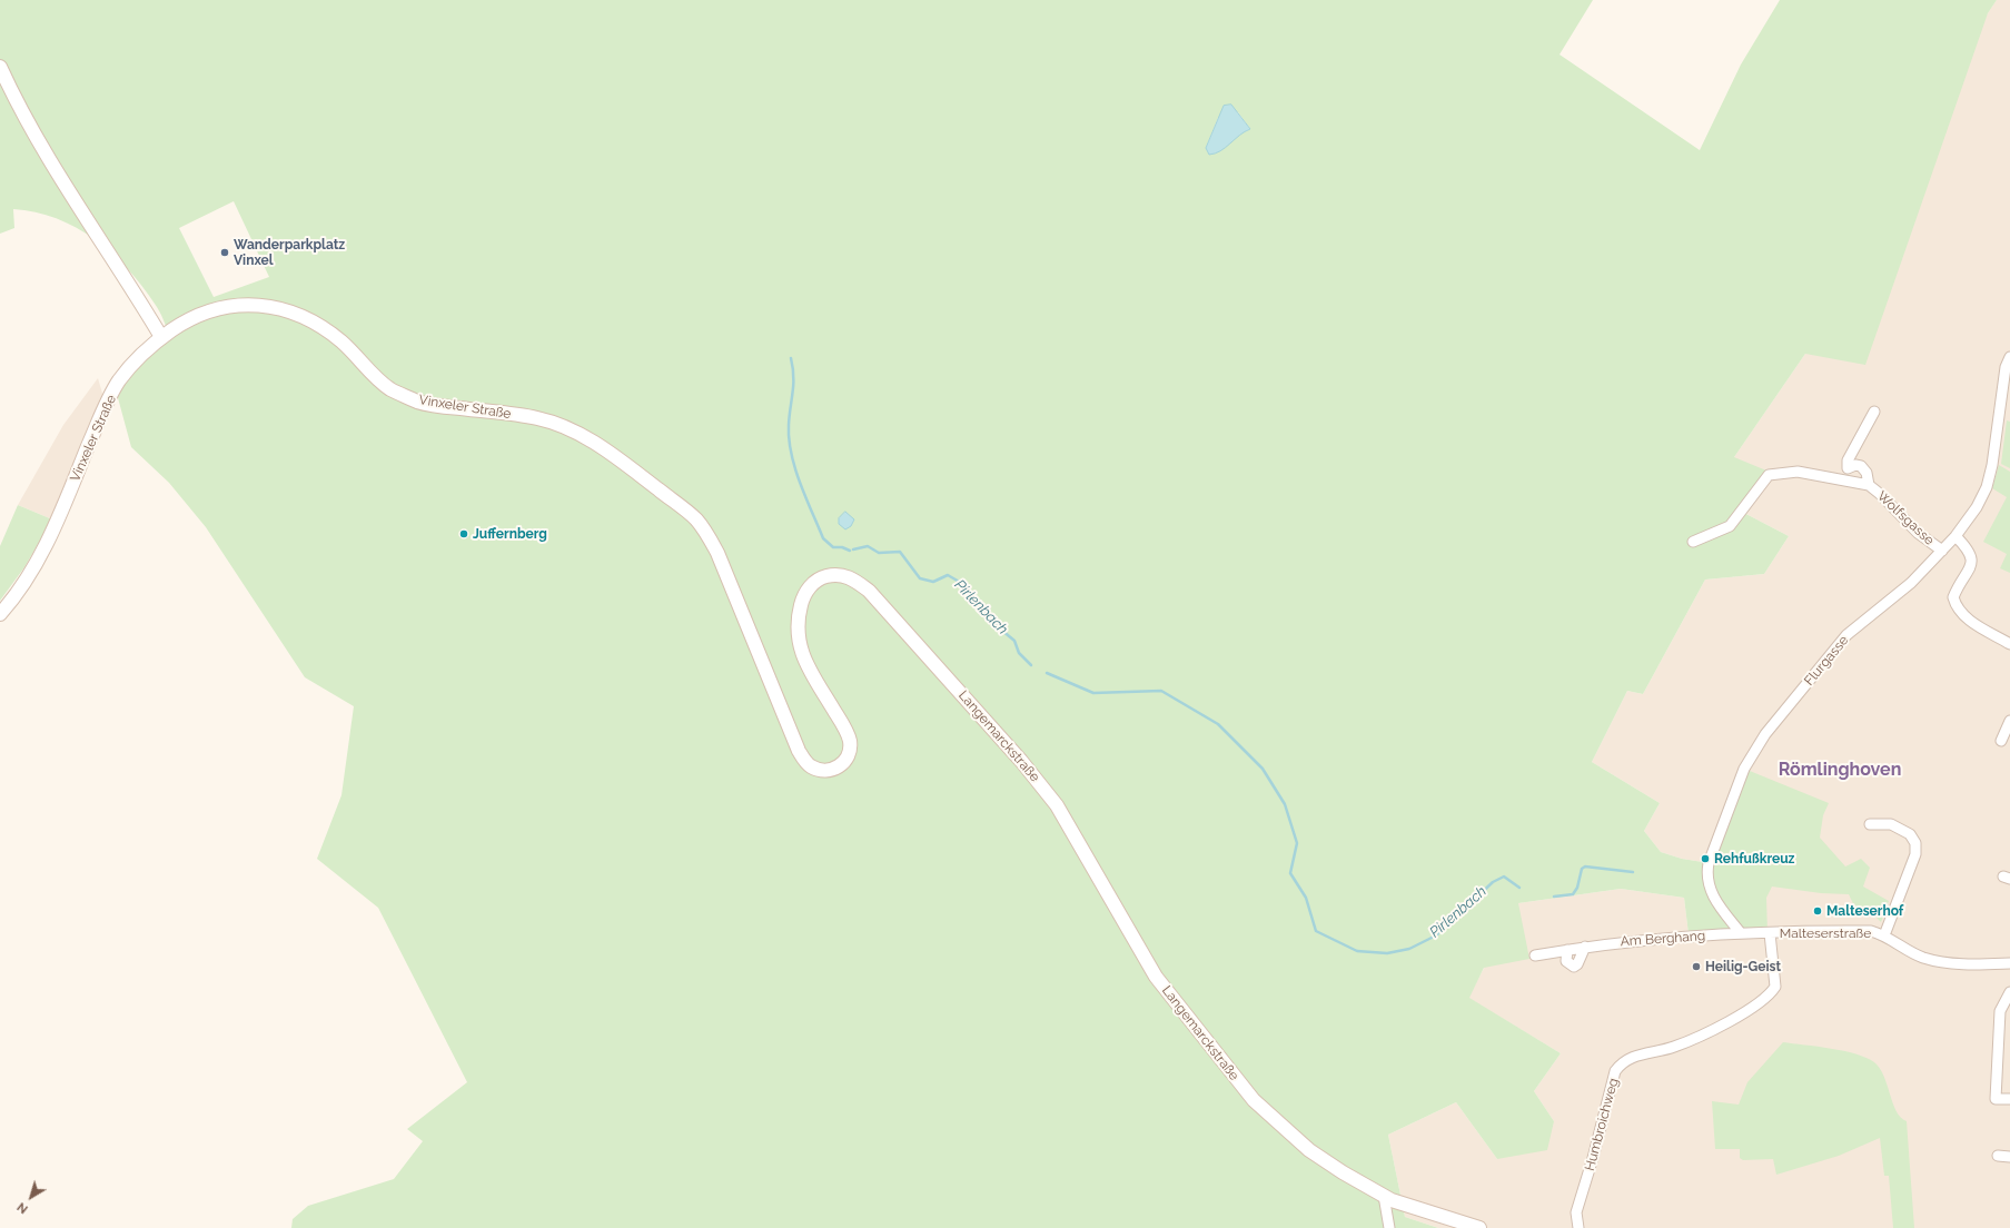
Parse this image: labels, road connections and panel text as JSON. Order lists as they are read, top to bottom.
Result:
{
  "streets": {
    "main road": ["Vinxeler Straße", "Langemarckstraße"],
    "street": [
      "Wolfsgasse",
      "Flurgasse",
      "Malteserstraße",
      "Am Berghang",
      "Humbroichweg"
    ]
  },
  "crossings": [
    ["Vinxeler Straße", "Langemarckstraße"],
    ["Wolfsgasse", "Flurgasse"],
    ["Flurgasse", "Malteserstraße"],
    ["Flurgasse", "Am Berghang"],
    ["Malteserstraße", "Am Berghang"],
    ["Malteserstraße", "Humbroichweg"]
  ],
  "districts": ["Römlinghoven"],
  "water": ["Pirlenbach"],
  "places": [
    "Wanderparkplatz Vinxel",
    "Juffernberg",
    "Rehfußkreuz",
    "Malteserhof",
    "Heilig-Geist"
  ],
  "north": "bottom left"
}
